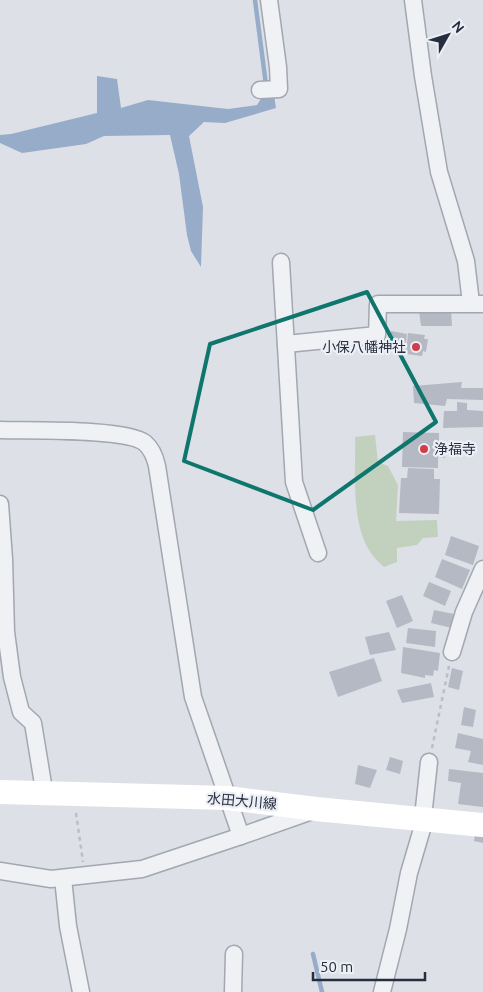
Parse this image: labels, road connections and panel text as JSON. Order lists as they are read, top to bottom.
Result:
{
  "streets": {
    "main road": ["水田大川線"]
  },
  "places": ["小保八幡神社", "浄福寺"],
  "scale_bar": "50 m",
  "north": "top right"
}
